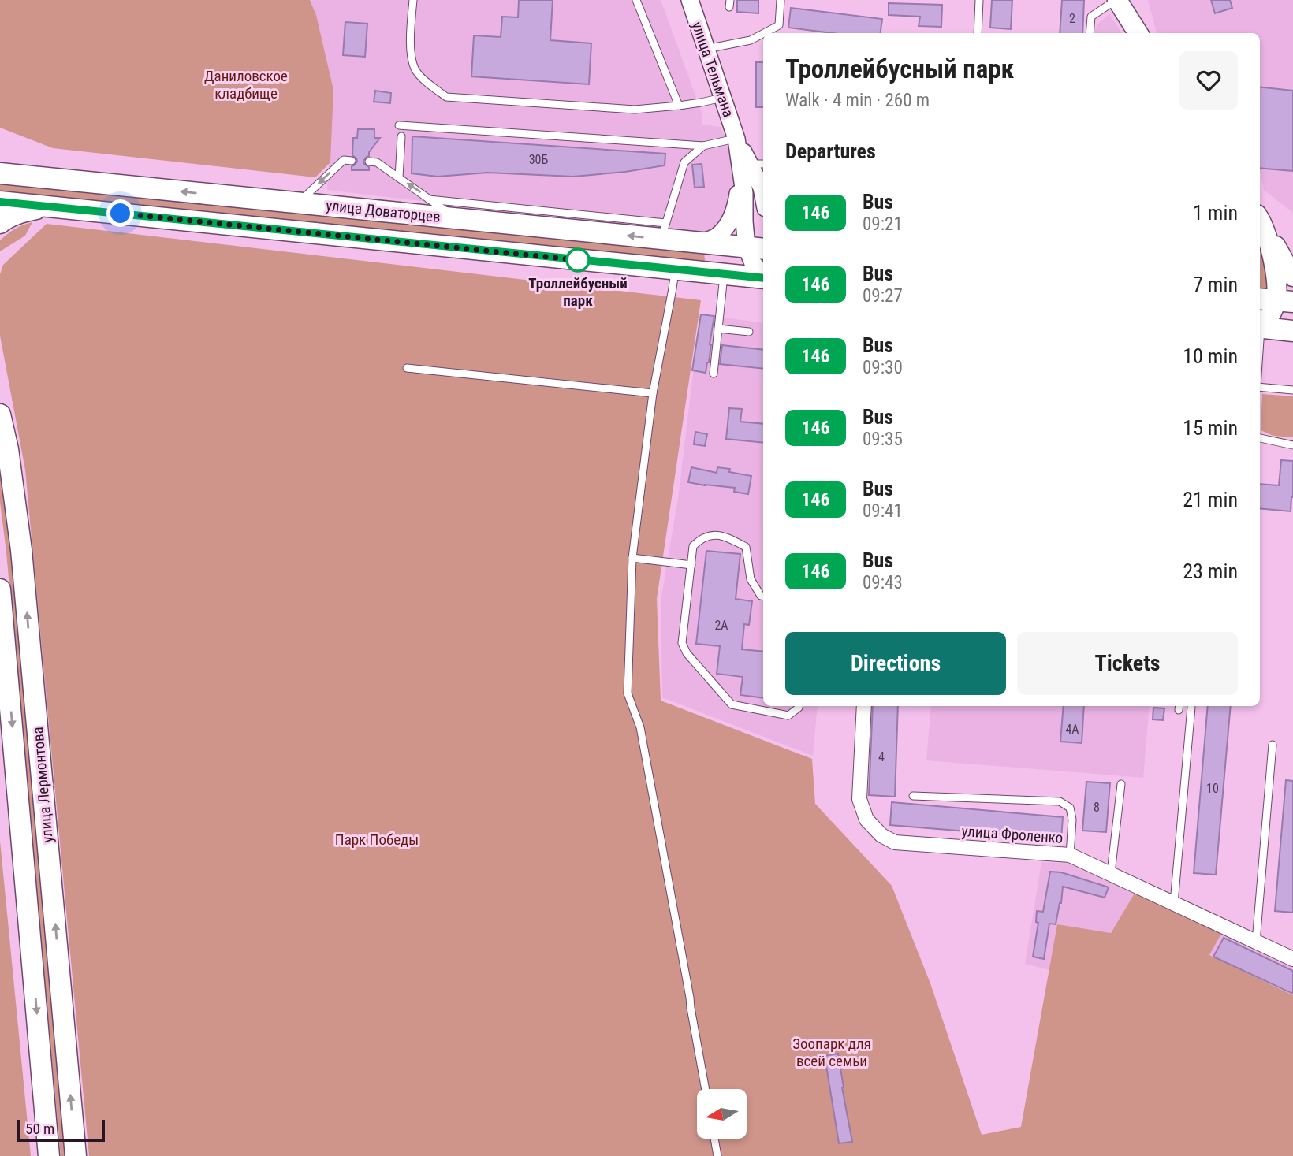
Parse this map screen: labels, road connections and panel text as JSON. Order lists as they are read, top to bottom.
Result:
{
  "streets": {
    "main road": ["улица Доваторцев", "улица Лермонтова"],
    "street": ["улица Тельмана", "улица Фроленко"]
  },
  "crossings": [
    ["улица Тельмана", "улица Доваторцев"]
  ],
  "parks": ["Даниловское кладбище", "Парк Победы", "Зоопарк для всей семьи"],
  "places": ["Троллейбусный парк"],
  "lines": ["bus line 146"],
  "house_numbers": [
    "2",
    "30Б",
    "2А",
    "4А",
    "4",
    "10",
    "8"
  ],
  "scale_bar": "50 m",
  "north": "left",
  "page": {
    "heading": [
      ["Троллейбусный парк", "Walk · 4 min · 260 m"],
      "Departures"
    ],
    "list": [
      {
        "mark": "146",
        "name": "Bus",
        "note": "09:21",
        "value": "1 min"
      },
      {
        "mark": "146",
        "name": "Bus",
        "note": "09:27",
        "value": "7 min"
      },
      {
        "mark": "146",
        "name": "Bus",
        "note": "09:30",
        "value": "10 min"
      },
      {
        "mark": "146",
        "name": "Bus",
        "note": "09:35",
        "value": "15 min"
      },
      {
        "mark": "146",
        "name": "Bus",
        "note": "09:41",
        "value": "21 min"
      },
      {
        "mark": "146",
        "name": "Bus",
        "note": "09:43",
        "value": "23 min"
      }
    ],
    "buttons": ["Directions", "Tickets"],
    "scale": "50 m"
  }
}
